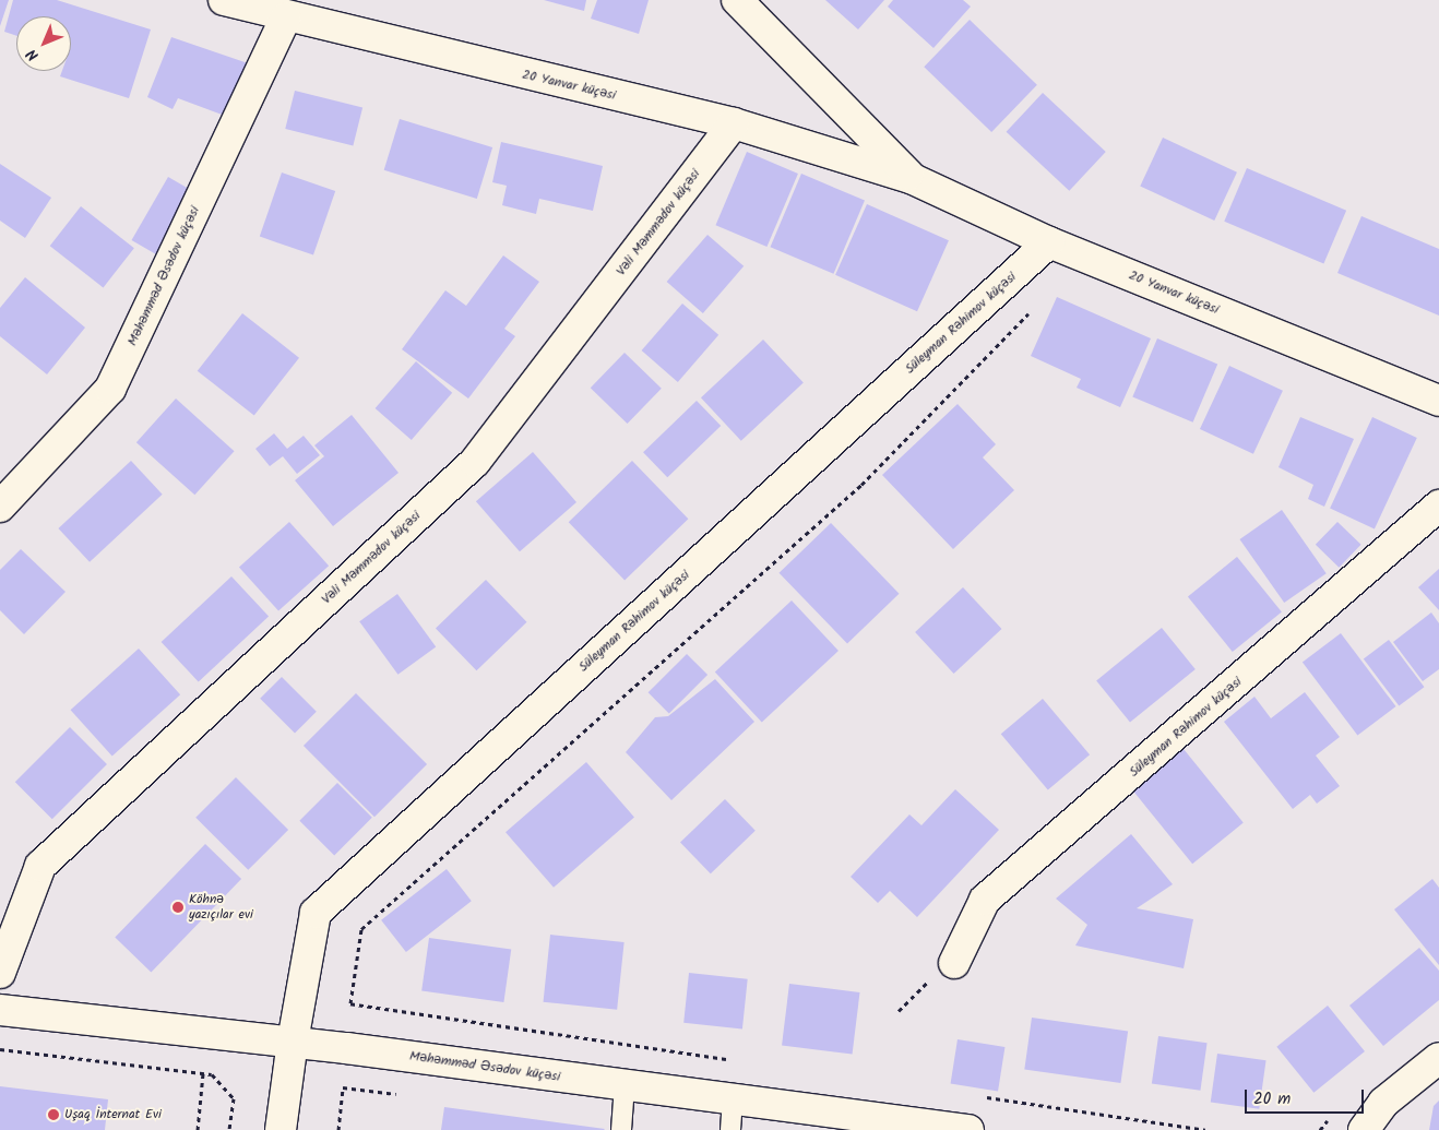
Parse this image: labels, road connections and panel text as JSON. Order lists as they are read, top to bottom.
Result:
{
  "streets": {
    "street": [
      "20 Yanvar küçəsi",
      "Vəli Məmmədov küçəsi",
      "Məhəmməd Əsədov küçəsi",
      "Süleyman Rəhimov küçəsi"
    ]
  },
  "crossings": [
    ["20 Yanvar küçəsi", "Vəli Məmmədov küçəsi"],
    ["20 Yanvar küçəsi", "Məhəmməd Əsədov küçəsi"],
    ["20 Yanvar küçəsi", "Süleyman Rəhimov küçəsi"],
    ["Məhəmməd Əsədov küçəsi", "Süleyman Rəhimov küçəsi"]
  ],
  "places": ["Köhnə yazıçılar evi", "Uşaq İnternat Evi"],
  "scale_bar": "20 m",
  "north": "bottom left"
}
